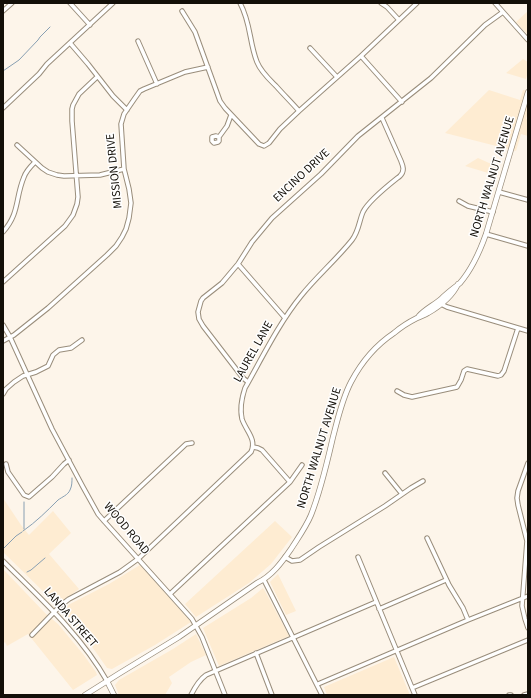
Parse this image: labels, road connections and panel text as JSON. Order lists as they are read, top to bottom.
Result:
{
  "streets": {
    "main road": ["NORTH WALNUT AVENUE", "LANDA STREET"],
    "street": [
      "MISSION DRIVE",
      "ENCINO DRIVE",
      "LAUREL LANE",
      "WOOD ROAD"
    ]
  },
  "crossings": [
    ["MISSION DRIVE", "WOOD ROAD"],
    ["ENCINO DRIVE", "LAUREL LANE"],
    ["NORTH WALNUT AVENUE", "WOOD ROAD"],
    ["NORTH WALNUT AVENUE", "LANDA STREET"]
  ]
}
